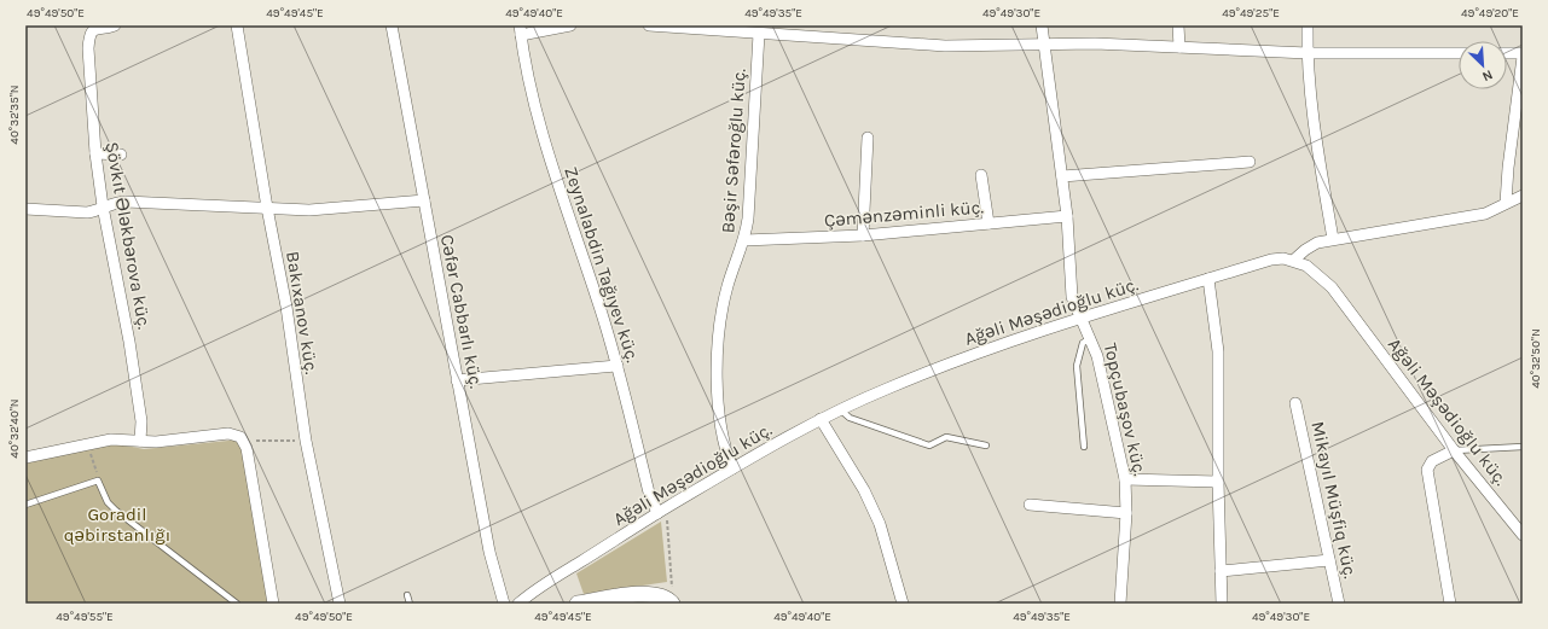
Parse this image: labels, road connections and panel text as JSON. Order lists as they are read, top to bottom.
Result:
{
  "streets": {
    "street": [
      "Bəşir Səfəroğlu küç.",
      "Çəmənzəminli küç.",
      "Şövkıt Ələkbərova küç.",
      "Zeynalabdin Tağıyev küç.",
      "Cəfər Cabbarlı küç.",
      "Ağəli Məşədioğlu küç.",
      "Bakıxanov küç.",
      "Topçubaşov küç.",
      "Mikayıl Müşfiq küç."
    ]
  },
  "crossings": [
    ["Bəşir Səfəroğlu küç.", "Çəmənzəminli küç."],
    ["Bəşir Səfəroğlu küç.", "Ağəli Məşədioğlu küç."],
    ["Çəmənzəminli küç.", "Topçubaşov küç."],
    ["Zeynalabdin Tağıyev küç.", "Ağəli Məşədioğlu küç."],
    ["Ağəli Məşədioğlu küç.", "Topçubaşov küç."]
  ],
  "parks": ["Goradil qəbirstanlığı"],
  "north": "bottom right",
  "coordinates": [
    "49°49'50\"E",
    "49°49'45\"E",
    "49°49'40\"E",
    "49°49'35\"E",
    "49°49'30\"E",
    "49°49'25\"E",
    "49°49'20\"E",
    "40°32'35\"N",
    "40°32'50\"N",
    "40°32'40\"N",
    "49°49'55\"E"
  ]
}
